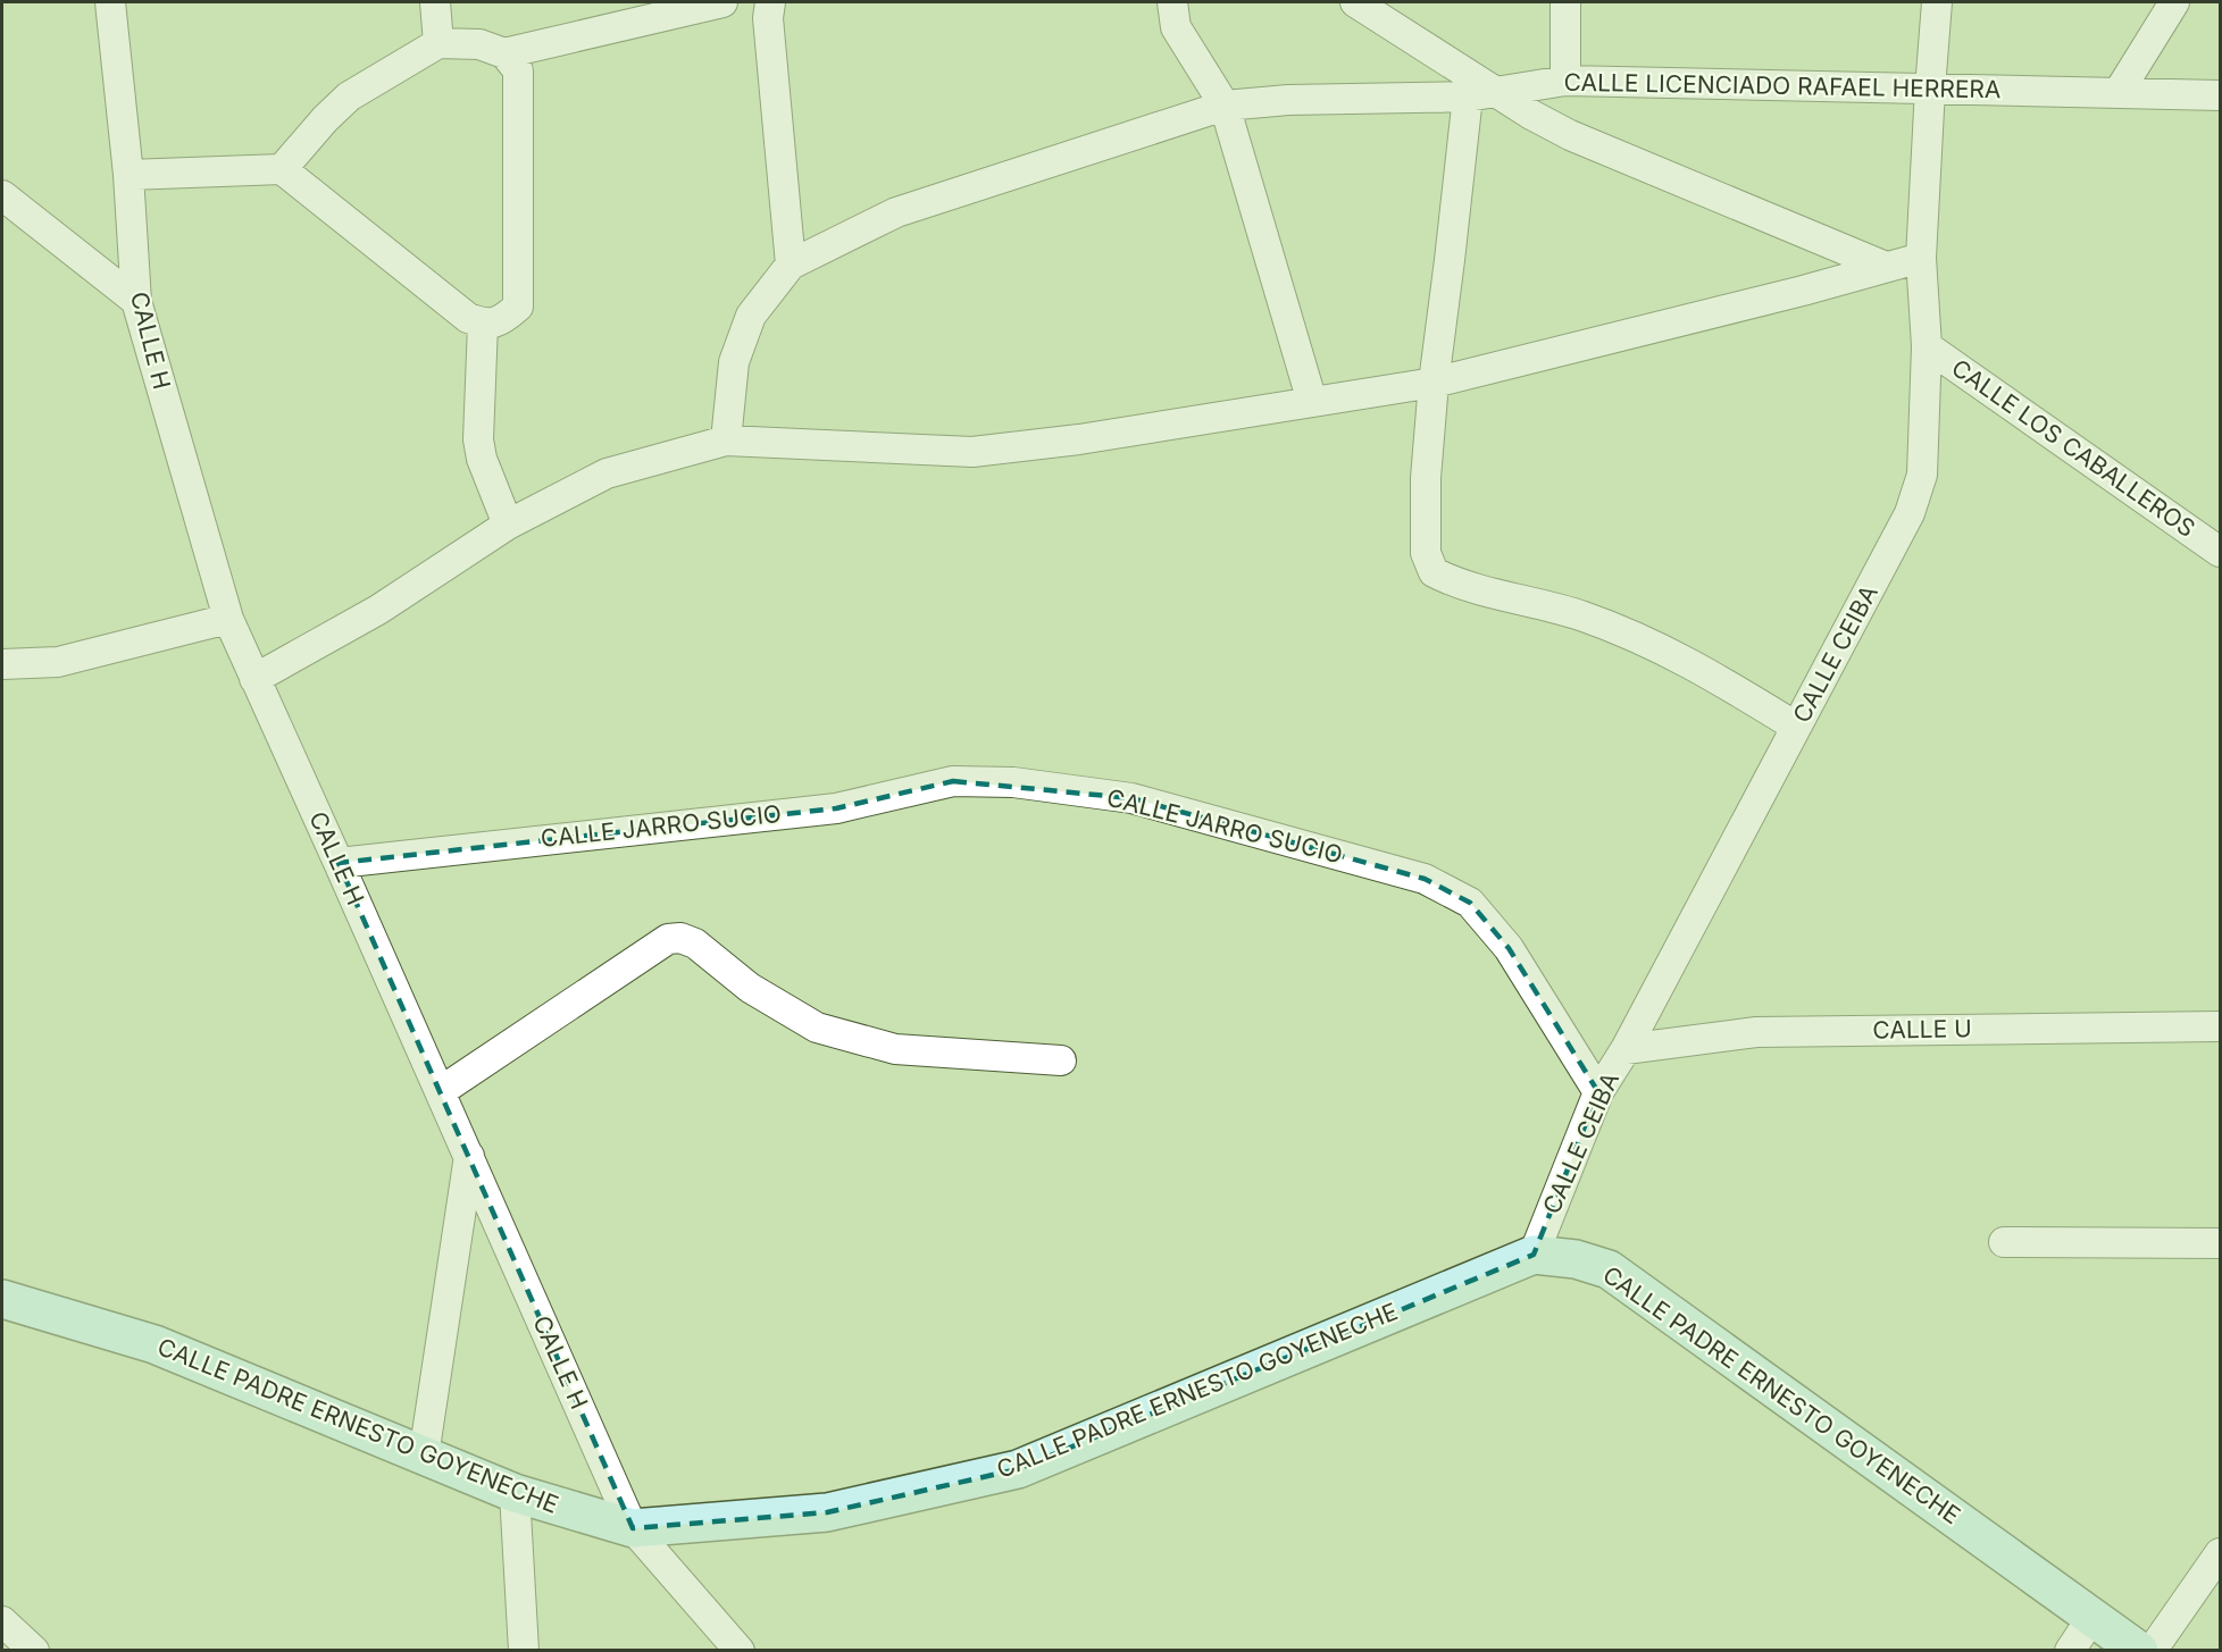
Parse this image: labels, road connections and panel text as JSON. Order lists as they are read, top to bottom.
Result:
{
  "streets": {
    "street": [
      "CALLE LICENCIADO RAFAEL HERRERA",
      "CALLE H",
      "CALLE LOS CABALLEROS",
      "CALLE CEIBA",
      "CALLE JARRO SUCIO",
      "CALLE U",
      "CALLE PADRE ERNESTO GOYENECHE"
    ]
  },
  "crossings": [
    ["CALLE LICENCIADO RAFAEL HERRERA", "CALLE CEIBA"],
    ["CALLE H", "CALLE JARRO SUCIO"],
    ["CALLE H", "CALLE PADRE ERNESTO GOYENECHE"],
    ["CALLE LOS CABALLEROS", "CALLE CEIBA"],
    ["CALLE CEIBA", "CALLE JARRO SUCIO"],
    ["CALLE CEIBA", "CALLE U"],
    ["CALLE CEIBA", "CALLE PADRE ERNESTO GOYENECHE"]
  ]
}
